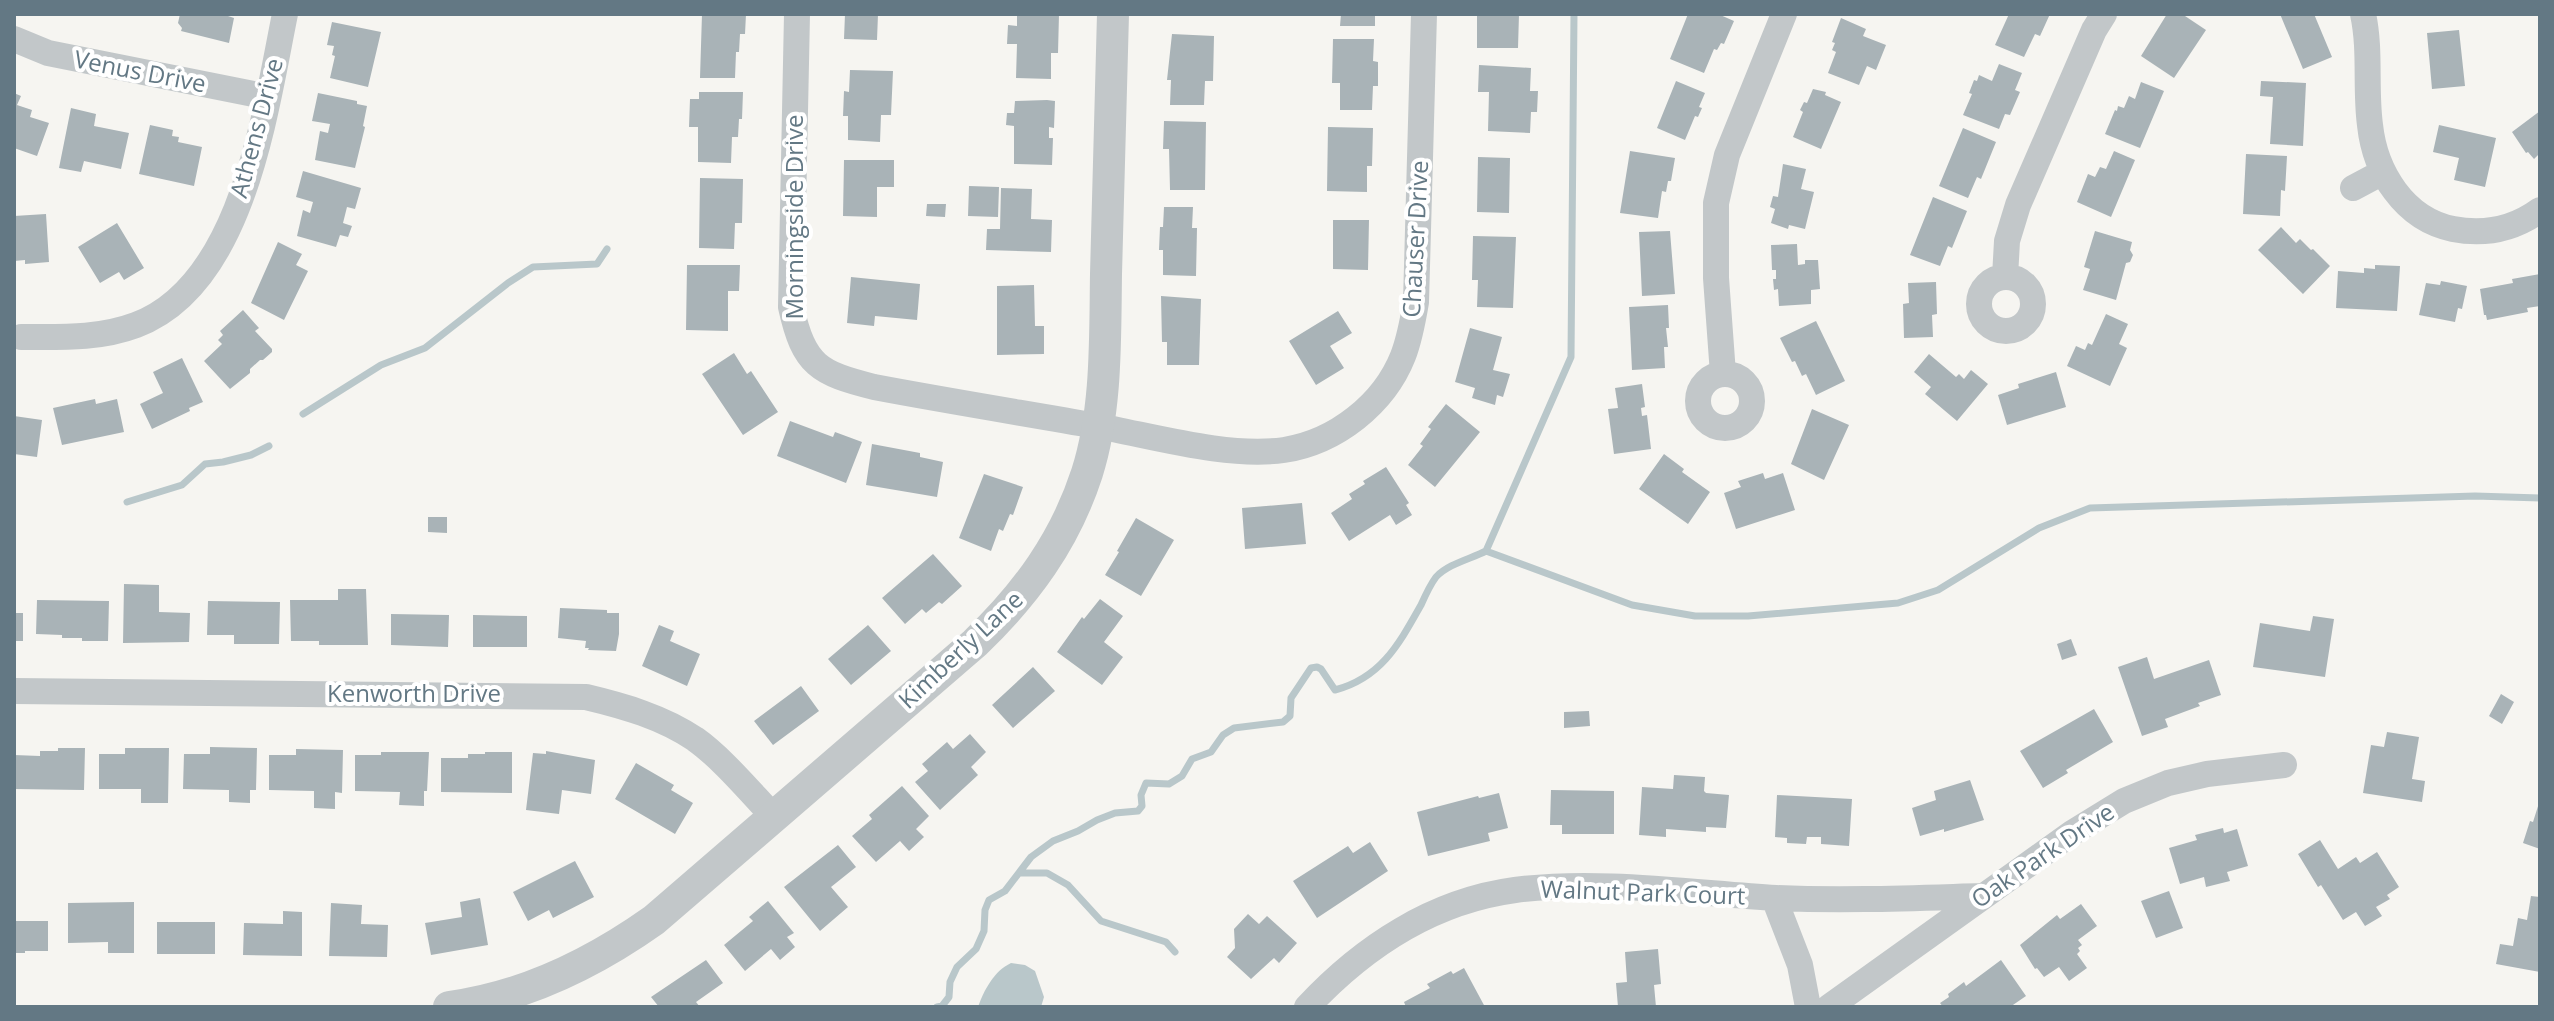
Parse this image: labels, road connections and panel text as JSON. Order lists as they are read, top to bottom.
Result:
{
  "streets": {
    "street": [
      "Venus Drive",
      "Athens Drive",
      "Morningside Drive",
      "Chauser Drive",
      "Kimberly Lane",
      "Kenworth Drive",
      "Oak Park Drive",
      "Walnut Park Court"
    ]
  },
  "crossings": [
    ["Venus Drive", "Athens Drive"],
    ["Morningside Drive", "Chauser Drive"],
    ["Morningside Drive", "Kimberly Lane"],
    ["Chauser Drive", "Kimberly Lane"],
    ["Kimberly Lane", "Kenworth Drive"],
    ["Oak Park Drive", "Walnut Park Court"]
  ]
}
